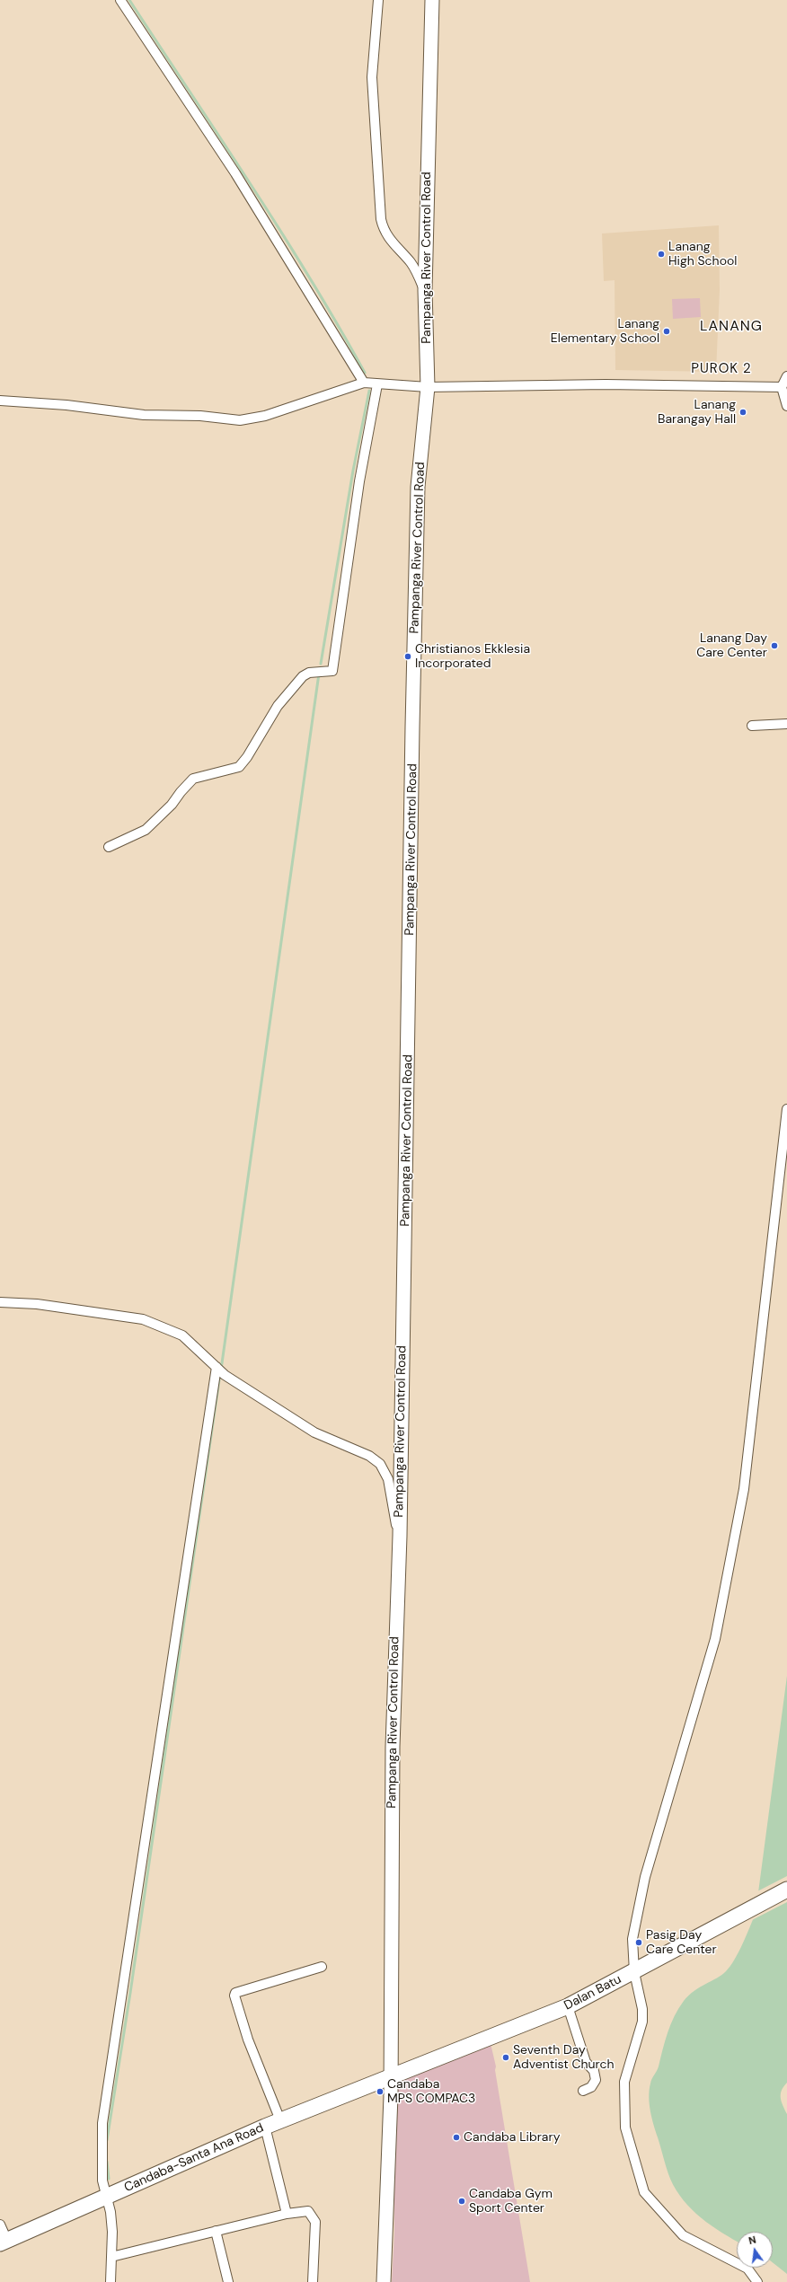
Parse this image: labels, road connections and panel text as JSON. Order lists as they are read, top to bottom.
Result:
{
  "streets": {
    "main road": ["Pampanga River Control Road", "Dalan Batu", "Candaba-Santa Ana Road"]
  },
  "crossings": [
    ["Pampanga River Control Road", "Dalan Batu"],
    ["Pampanga River Control Road", "Candaba-Santa Ana Road"],
    ["Dalan Batu", "Candaba-Santa Ana Road"]
  ],
  "districts": ["LANANG", "PUROK 2"],
  "places": [
    "Lanang High School",
    "Lanang Elementary School",
    "Lanang Barangay Hall",
    "Lanang Day Care Center",
    "Christianos Ekklesia Incorporated",
    "Pasig Day Care Center",
    "Seventh Day Adventist Church",
    "Candaba MPS COMPAC3",
    "Candaba Library",
    "Candaba Gym Sport Center"
  ],
  "north": "top"
}
